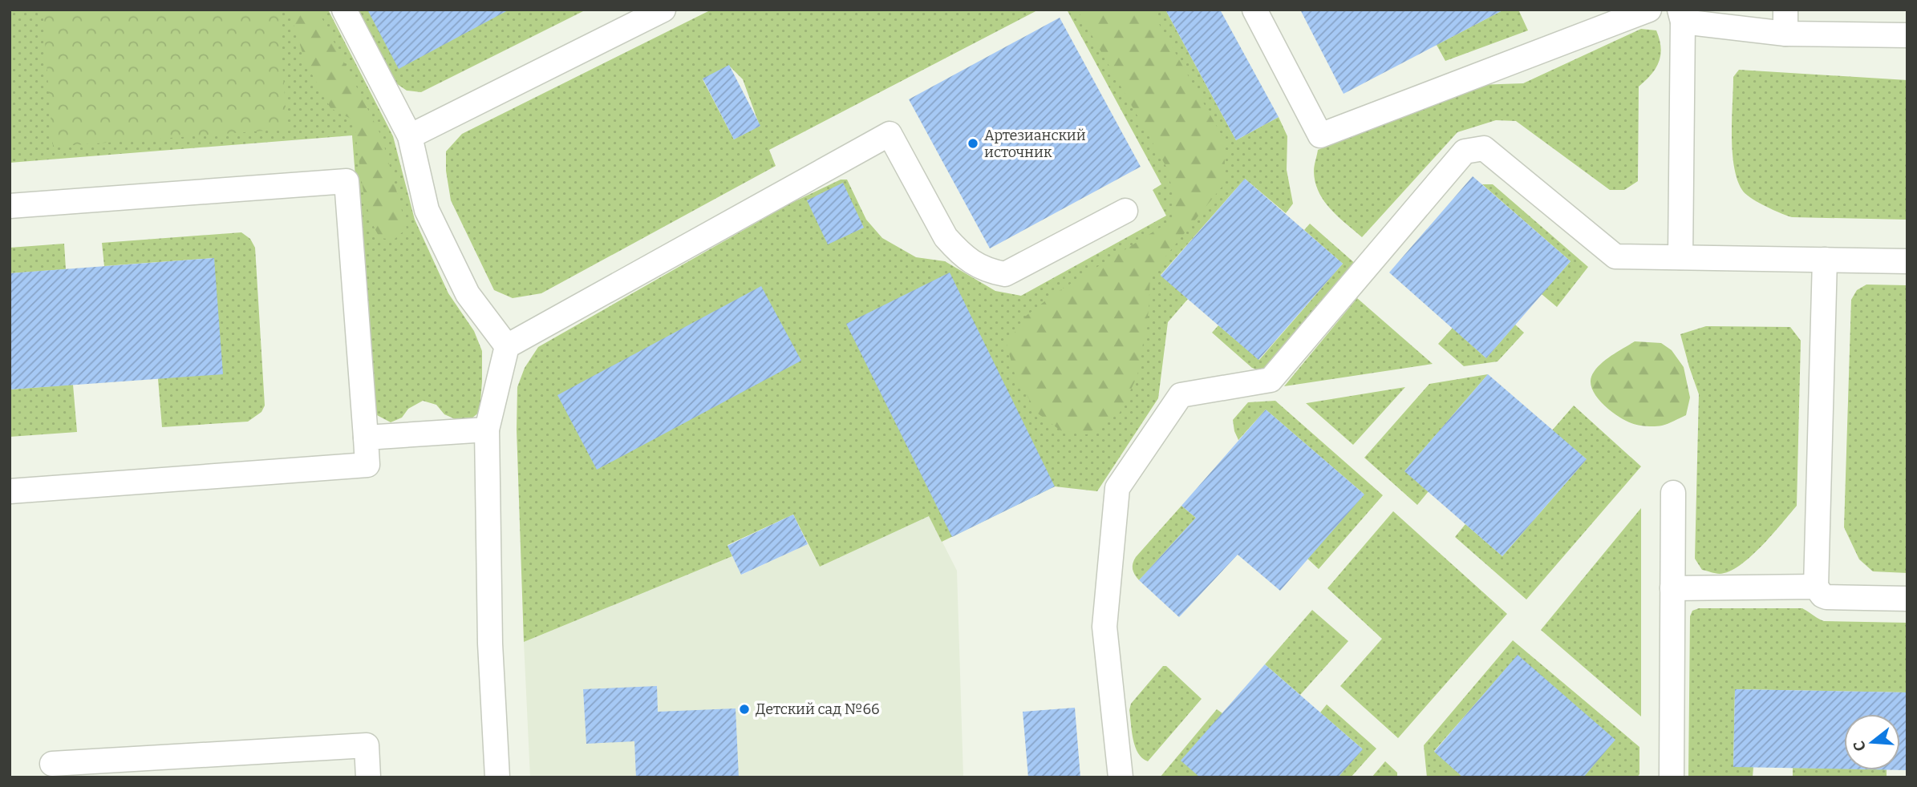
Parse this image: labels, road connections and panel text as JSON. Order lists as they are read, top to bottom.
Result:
{
  "places": ["Артезианский источник", "Детский сад №66"],
  "north": "left"
}
